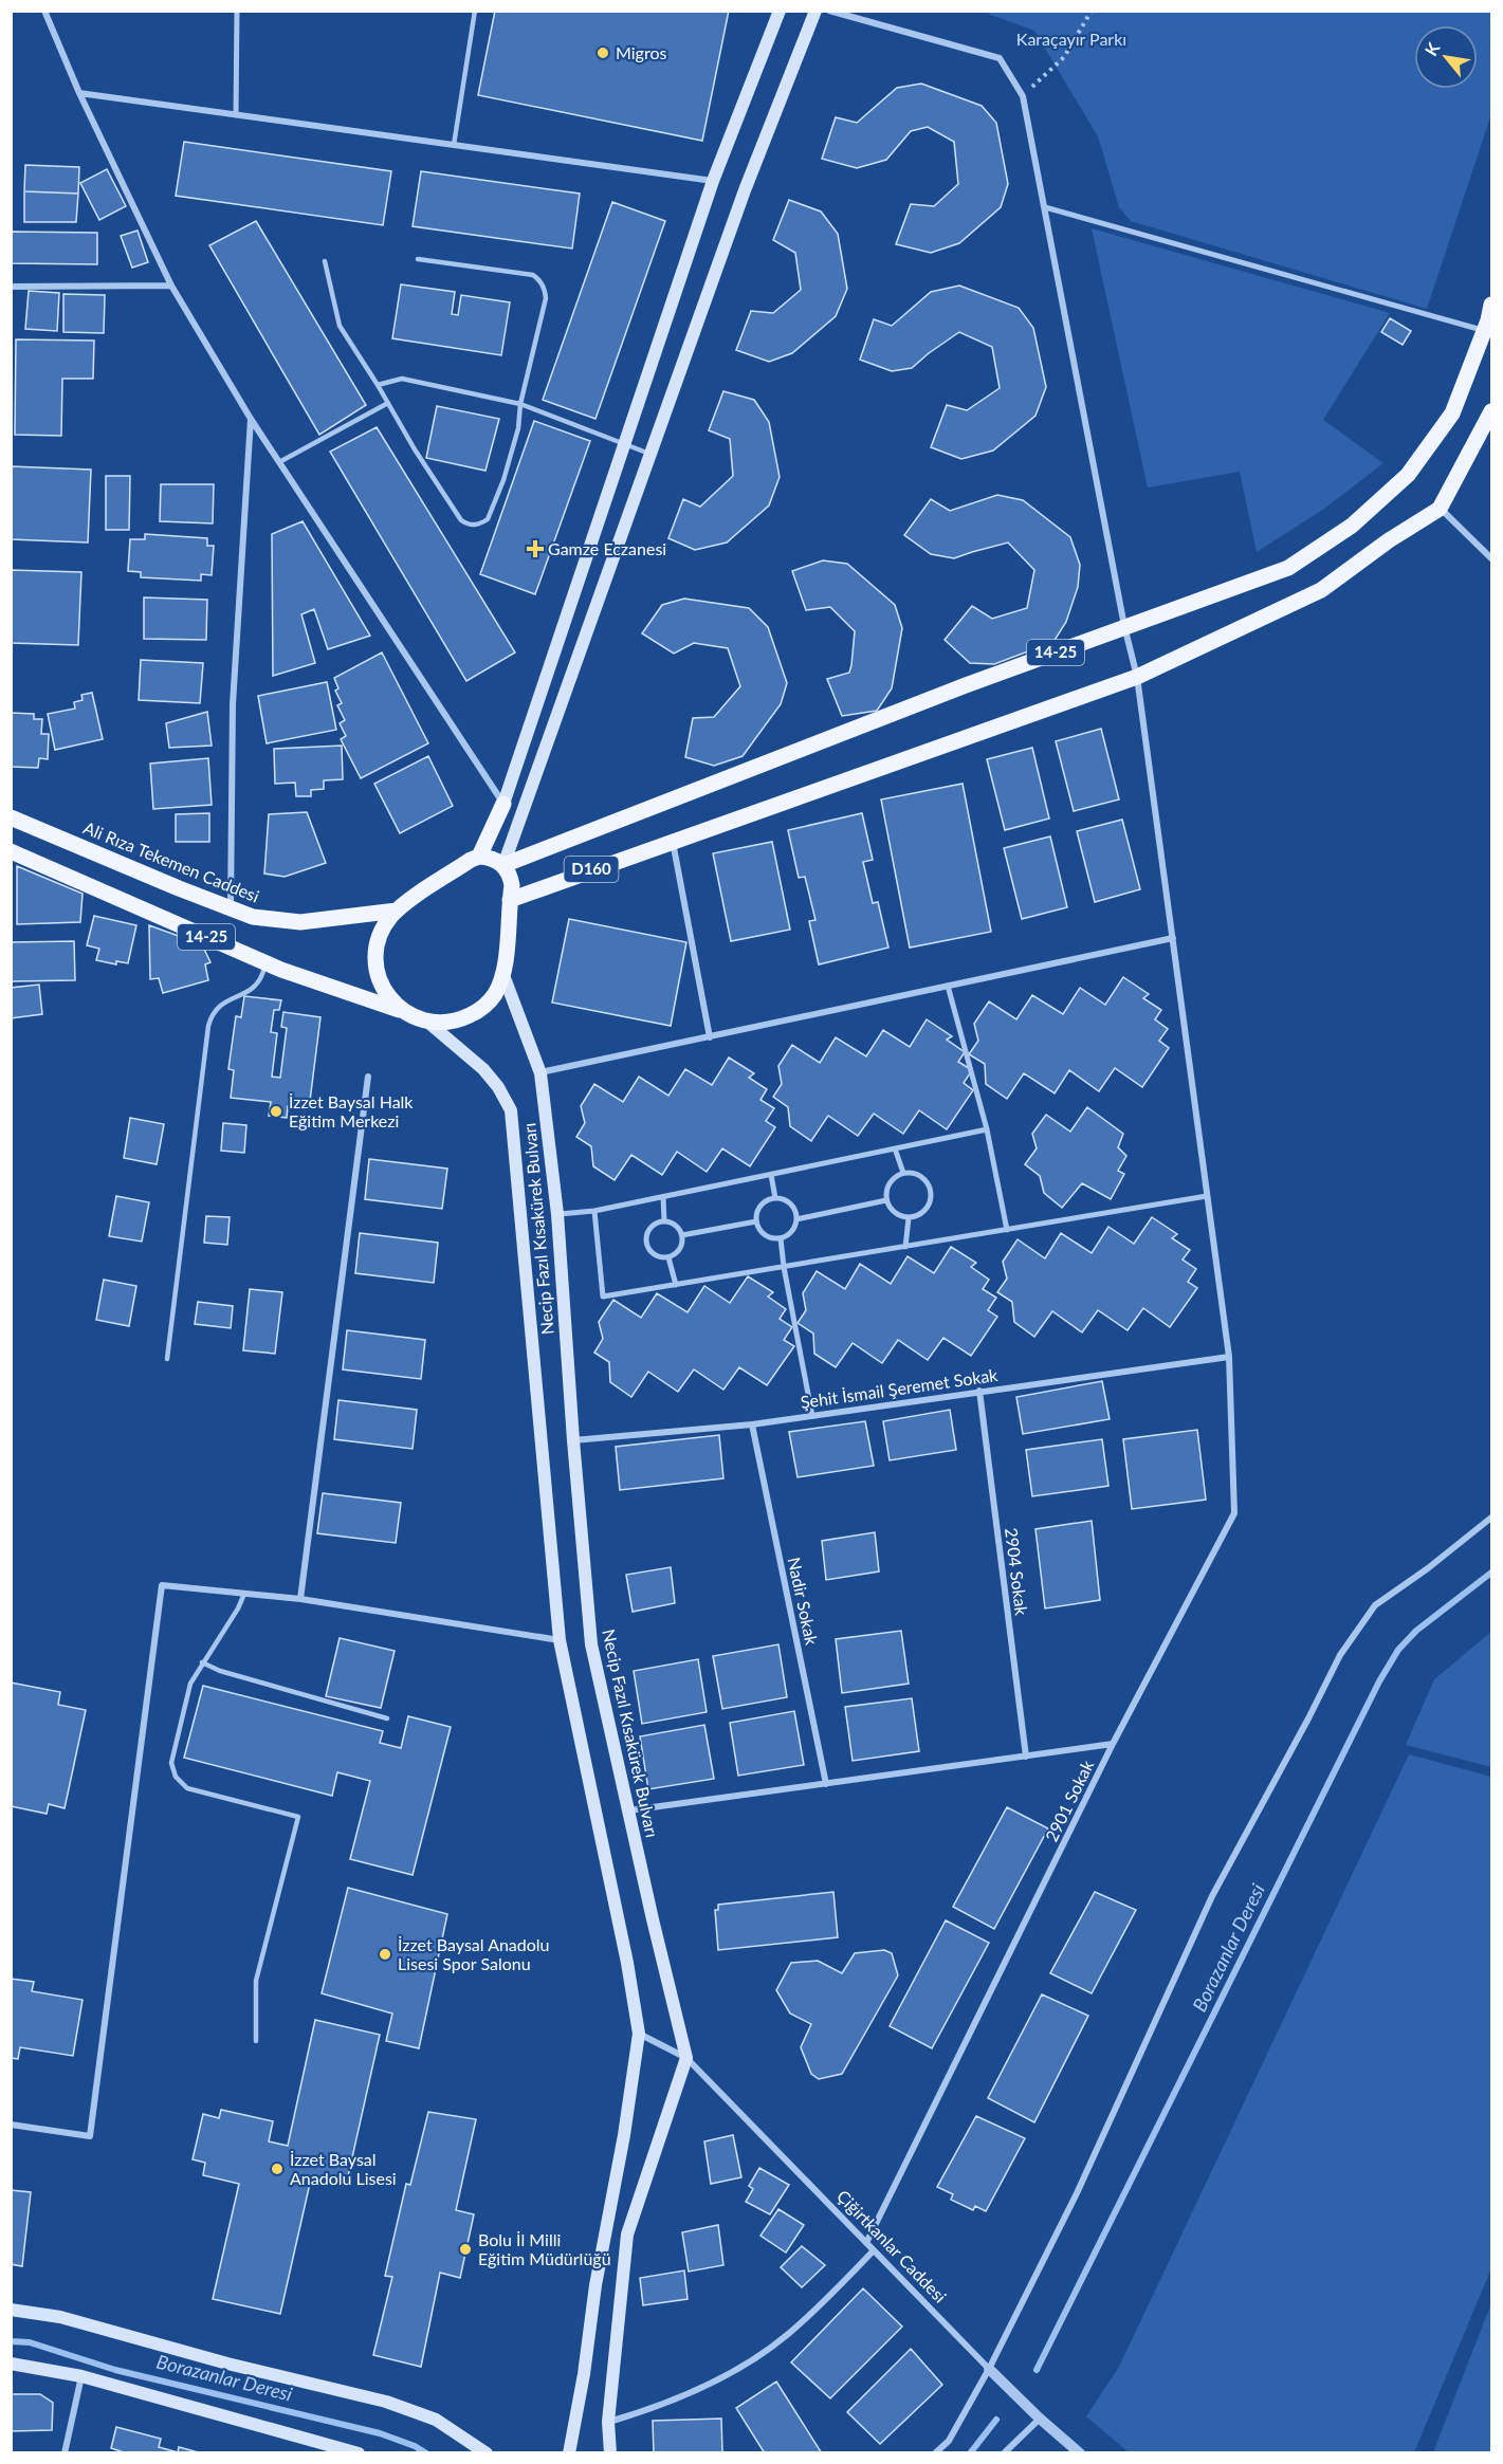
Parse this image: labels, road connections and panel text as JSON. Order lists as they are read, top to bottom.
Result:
{
  "streets": {
    "main road": [
      "14-25",
      "Ali Rıza Tekemen Caddesi",
      "D160",
      "Necip Fazıl Kısakürek Bulvarı"
    ],
    "street": [
      "Şehit İsmail Şeremet Sokak",
      "2904 Sokak",
      "Nadir Sokak",
      "2901 Sokak",
      "Çiğirtkanlar Caddesi"
    ]
  },
  "crossings": [
    ["14-25", "Ali Rıza Tekemen Caddesi"],
    ["14-25", "D160"],
    ["14-25", "Necip Fazıl Kısakürek Bulvarı"],
    ["14-25", "2901 Sokak"],
    ["Ali Rıza Tekemen Caddesi", "D160"],
    ["Ali Rıza Tekemen Caddesi", "Necip Fazıl Kısakürek Bulvarı"],
    ["D160", "Necip Fazıl Kısakürek Bulvarı"],
    ["Necip Fazıl Kısakürek Bulvarı", "Şehit İsmail Şeremet Sokak"],
    ["Necip Fazıl Kısakürek Bulvarı", "Çiğirtkanlar Caddesi"],
    ["Şehit İsmail Şeremet Sokak", "2904 Sokak"],
    ["Şehit İsmail Şeremet Sokak", "Nadir Sokak"],
    ["Şehit İsmail Şeremet Sokak", "2901 Sokak"],
    ["2901 Sokak", "Çiğirtkanlar Caddesi"]
  ],
  "water": ["Borazanlar Deresi"],
  "parks": ["Karaçayır Parkı"],
  "places": {
    "other": [
      "Migros",
      "İzzet Baysal Halk Eğitim Merkezi",
      "İzzet Baysal Anadolu Lisesi Spor Salonu",
      "İzzet Baysal Anadolu Lisesi",
      "Bolu İl Milli Eğitim Müdürlüğü"
    ],
    "health": ["Gamze Eczanesi"]
  },
  "north": "top left"
}
